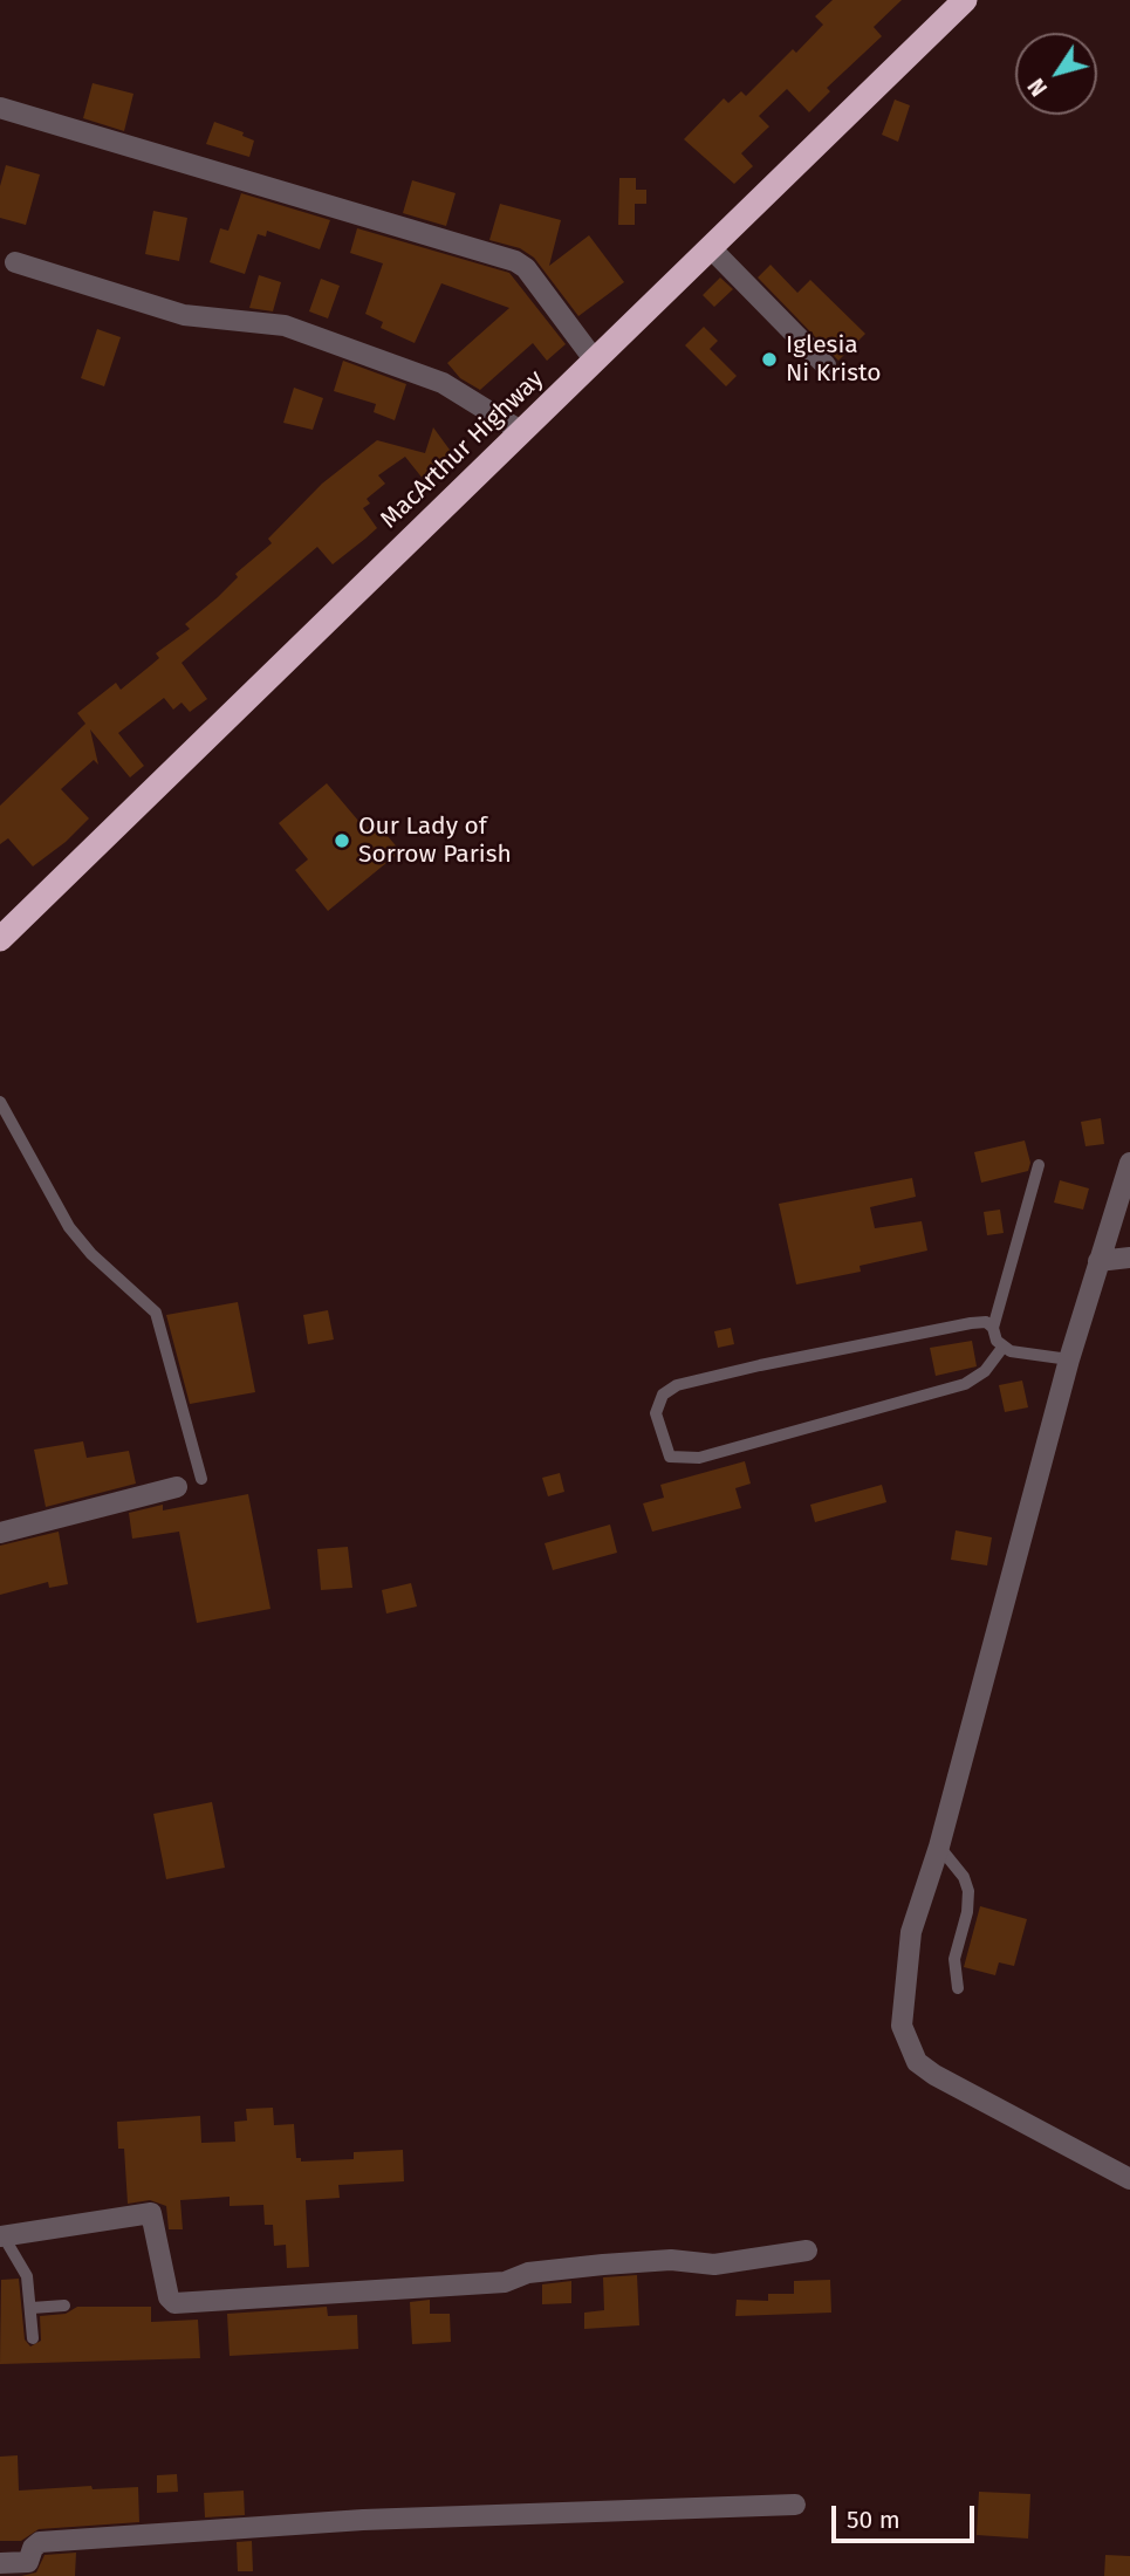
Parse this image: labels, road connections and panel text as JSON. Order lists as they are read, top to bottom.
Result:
{
  "streets": {
    "highway": ["MacArthur Highway"]
  },
  "places": ["Iglesia Ni Kristo", "Our Lady of Sorrow Parish"],
  "scale_bar": "50 m",
  "north": "bottom left"
}
